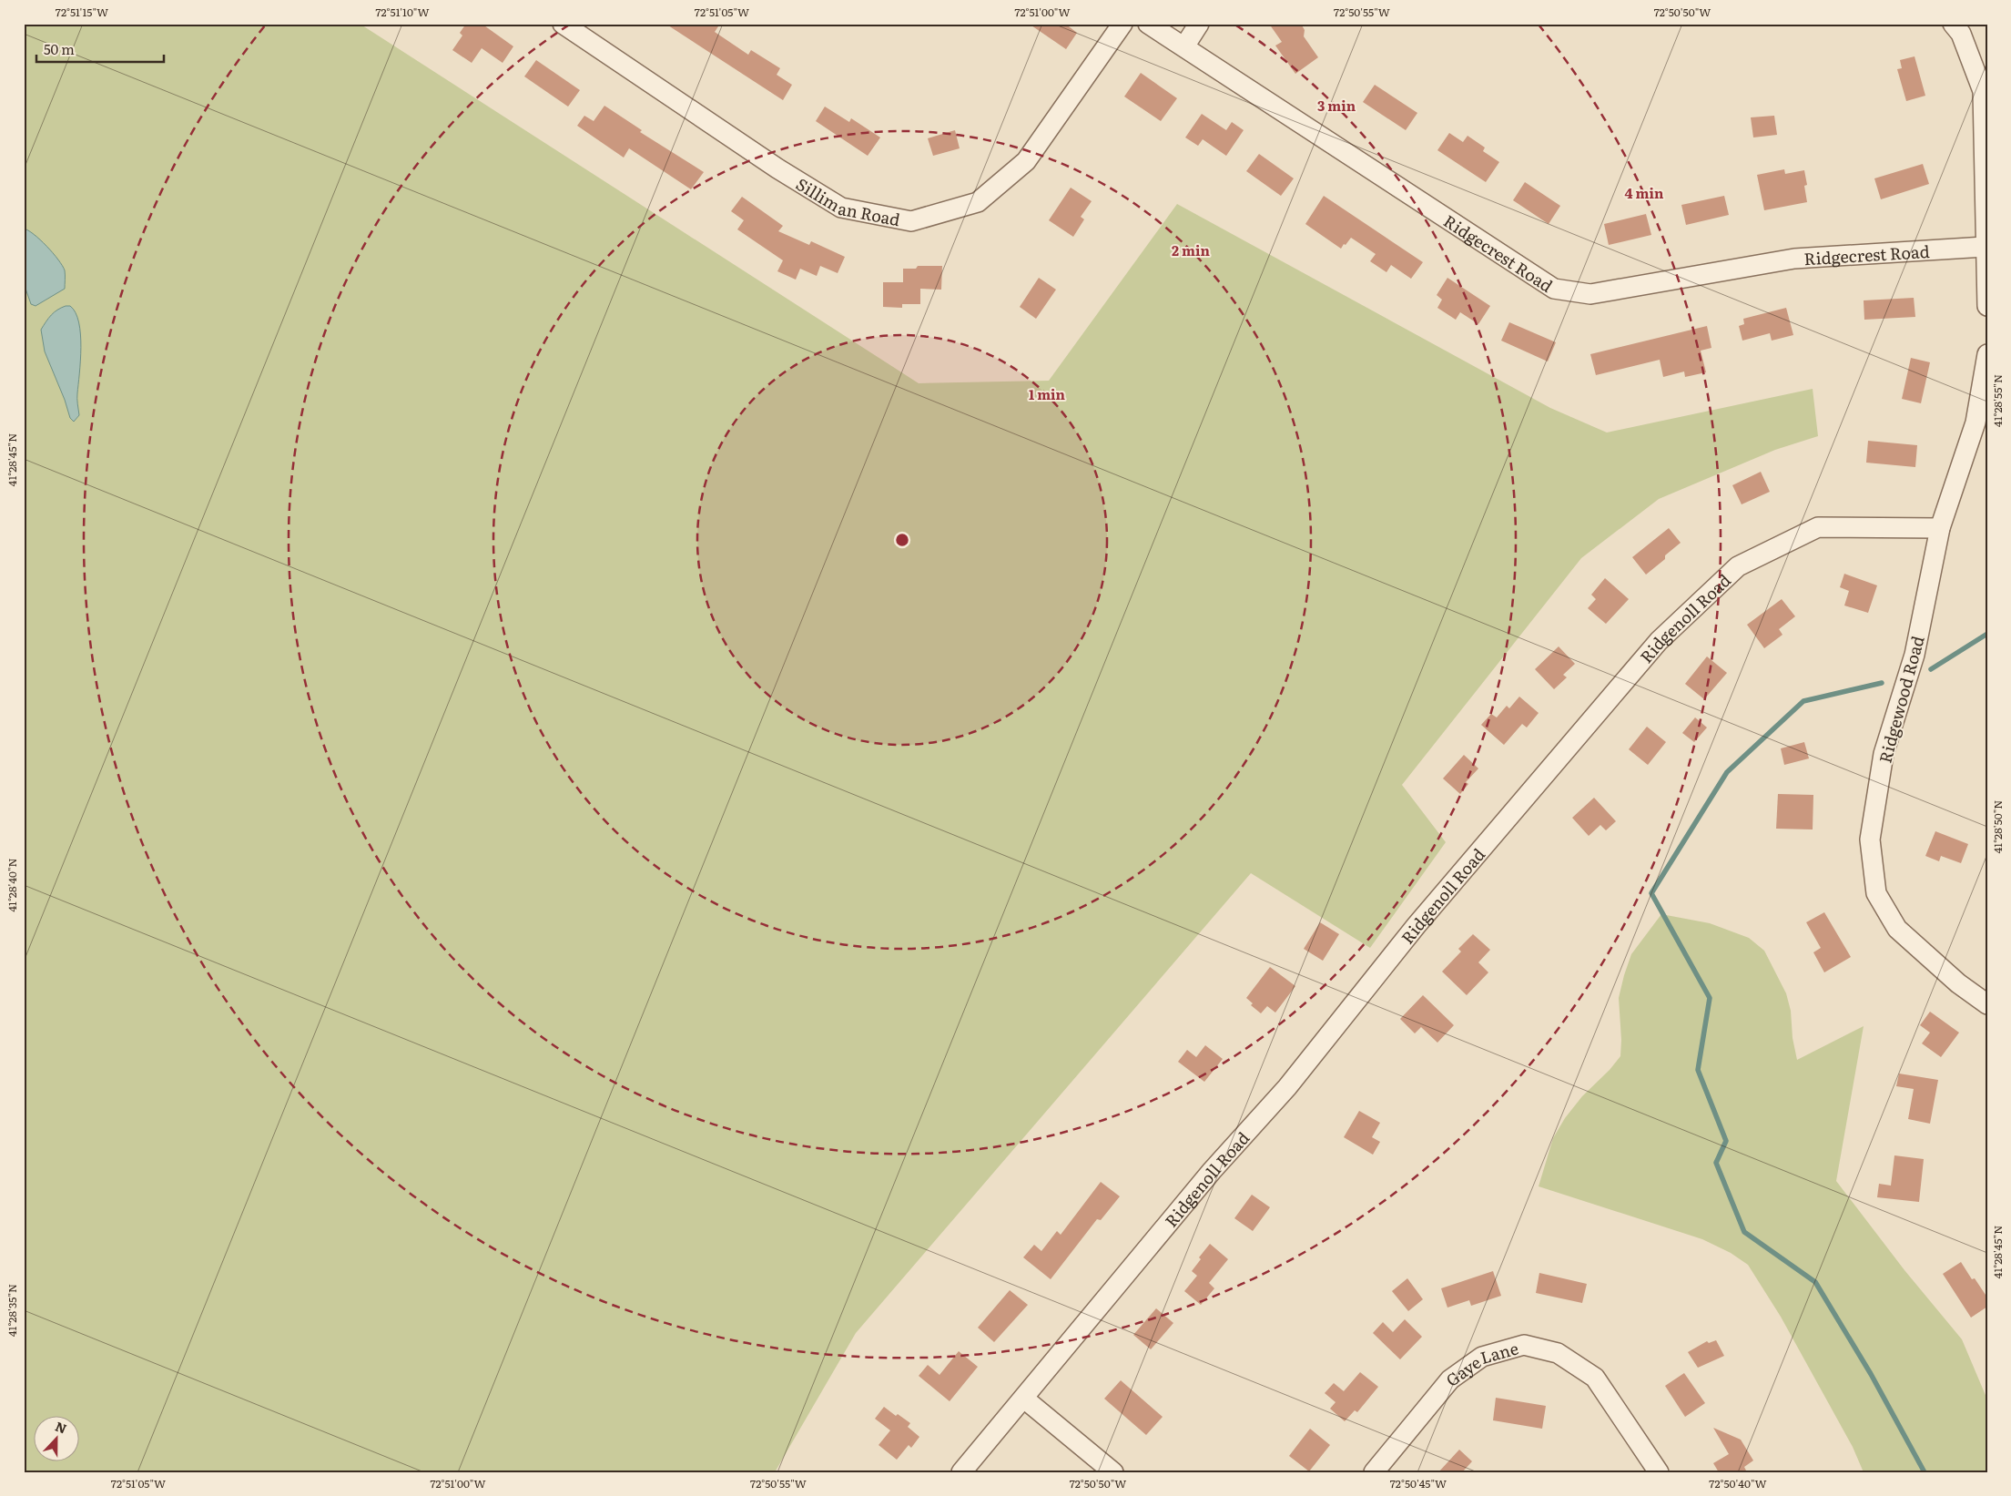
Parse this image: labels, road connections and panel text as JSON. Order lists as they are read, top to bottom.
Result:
{
  "streets": {
    "street": [
      "Silliman Road",
      "Ridgecrest Road",
      "Ridgenoll Road",
      "Ridgewood Road",
      "Gaye Lane"
    ]
  },
  "crossings": [
    ["Ridgenoll Road", "Ridgewood Road"]
  ],
  "scale_bar": "50 m",
  "north": "top",
  "coordinates": [
    "72°51'15\"W",
    "72°51'10\"W",
    "72°51'05\"W",
    "72°51'00\"W",
    "72°50'55\"W",
    "72°50'50\"W",
    "41°28'55\"N",
    "41°28'45\"N",
    "41°28'50\"N",
    "41°28'40\"N",
    "41°28'35\"N",
    "72°50'45\"W",
    "72°50'40\"W"
  ],
  "rings": [
    "3 min",
    "4 min",
    "2 min",
    "1 min"
  ]
}
